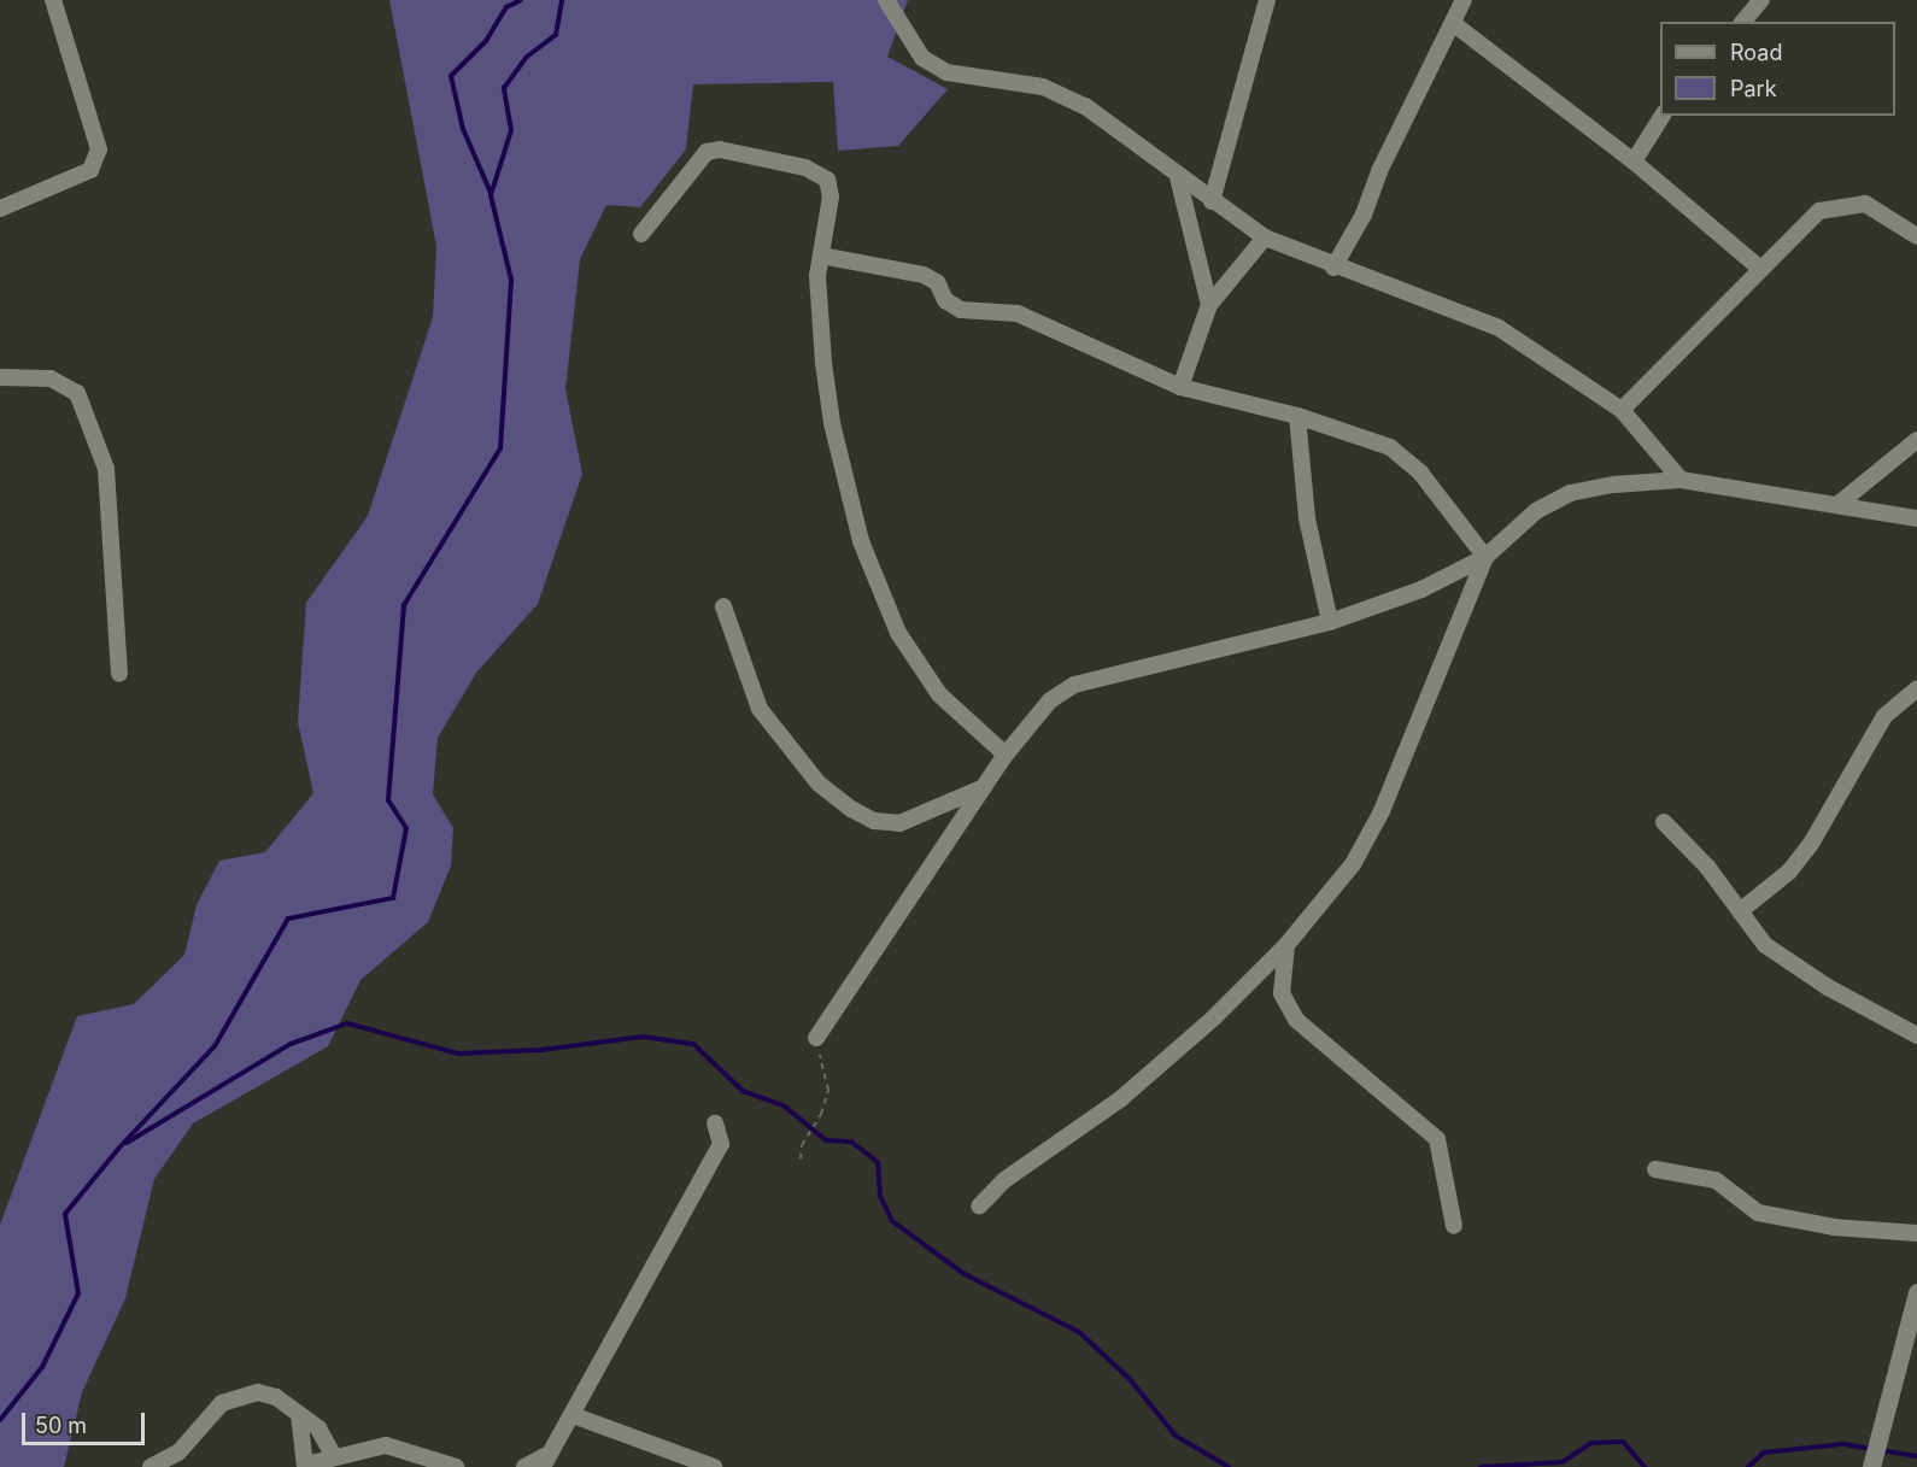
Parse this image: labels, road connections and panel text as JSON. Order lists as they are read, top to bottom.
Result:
{
  "legend": ["Road", "Park"],
  "scale_bar": "50 m"
}
